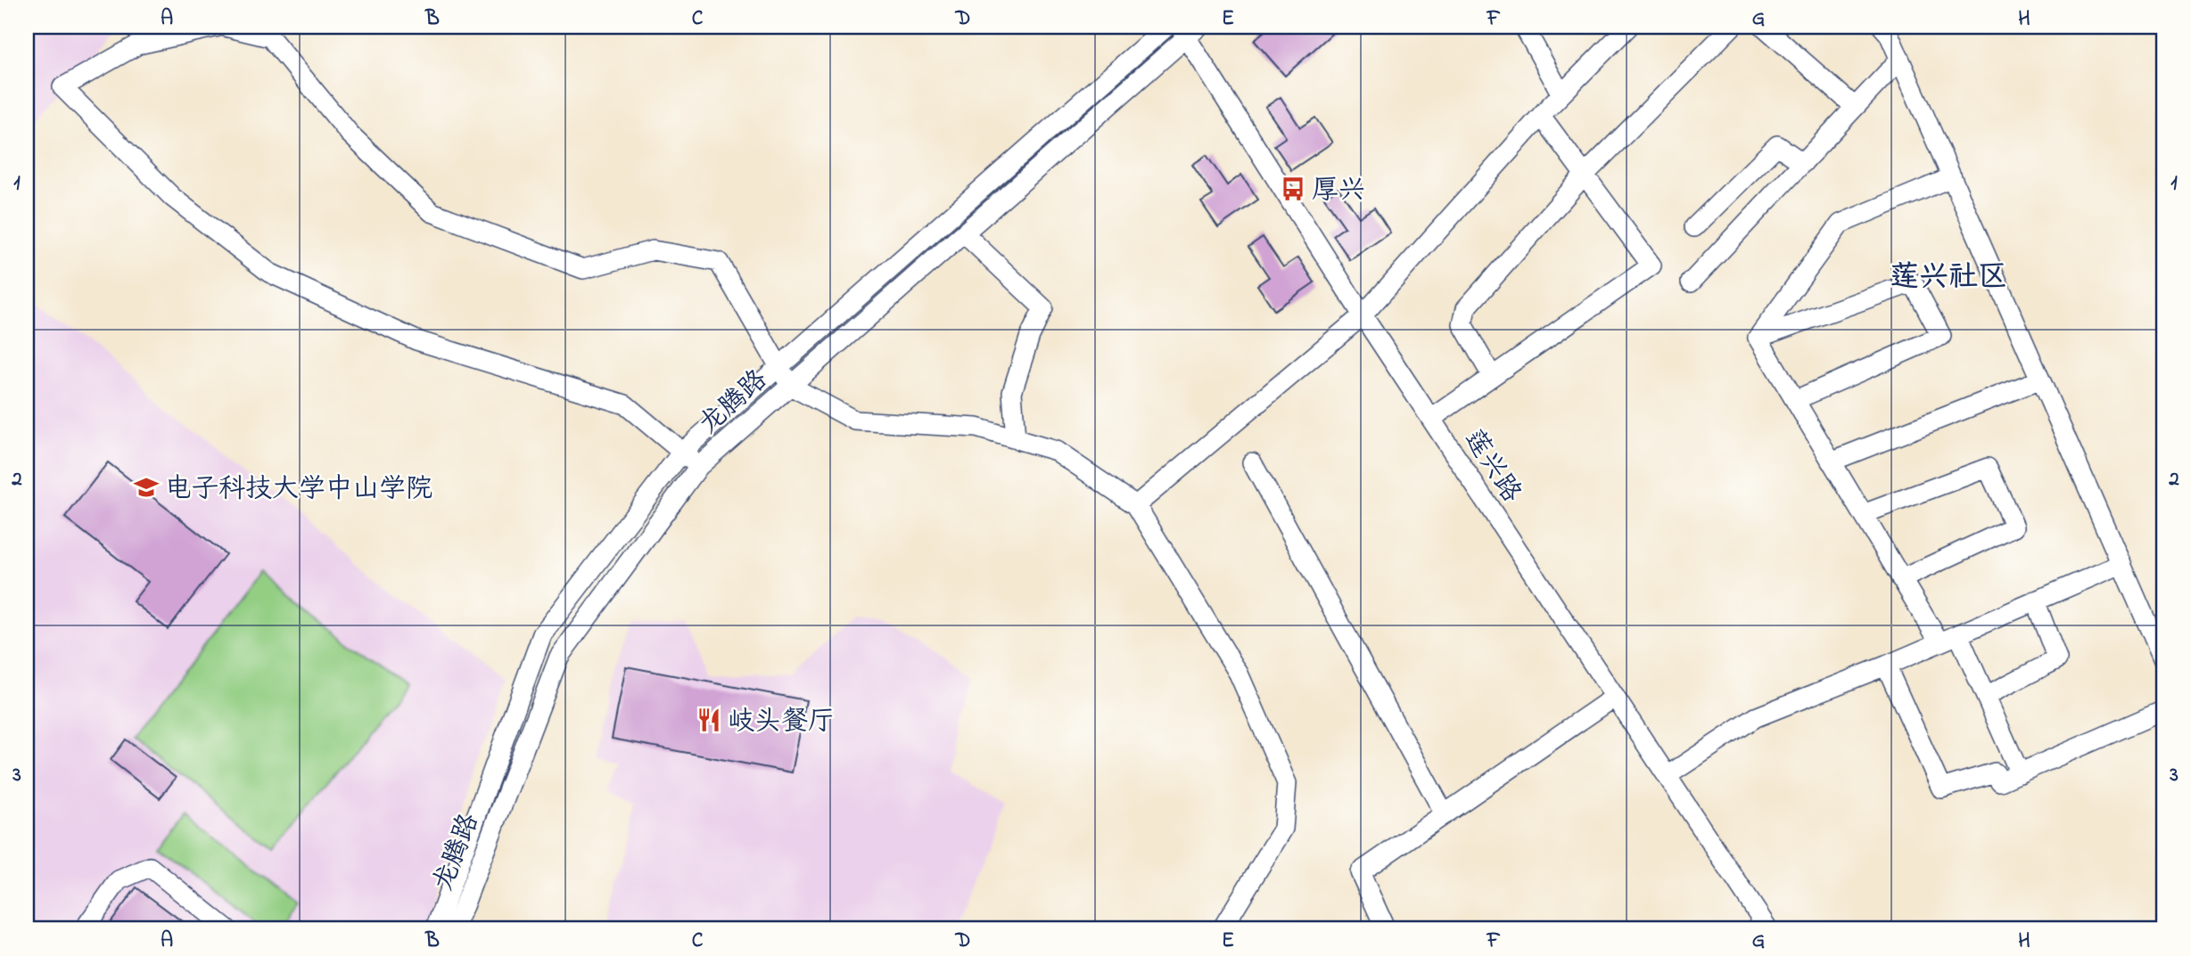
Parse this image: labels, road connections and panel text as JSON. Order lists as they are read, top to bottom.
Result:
{
  "streets": {
    "street": ["龙腾路", "莲兴路"]
  },
  "crossings": [
    ["龙腾路", "莲兴路"]
  ],
  "districts": ["莲兴社区"],
  "places": {
    "bus stop": ["厚兴"],
    "school or university": ["电子科技大学中山学院"],
    "restaurant": ["岐头餐厅"]
  },
  "grid": {
    "columns": [
      "A",
      "B",
      "C",
      "D",
      "E",
      "F",
      "G",
      "H"
    ],
    "rows": ["1", "2", "3"]
  }
}
